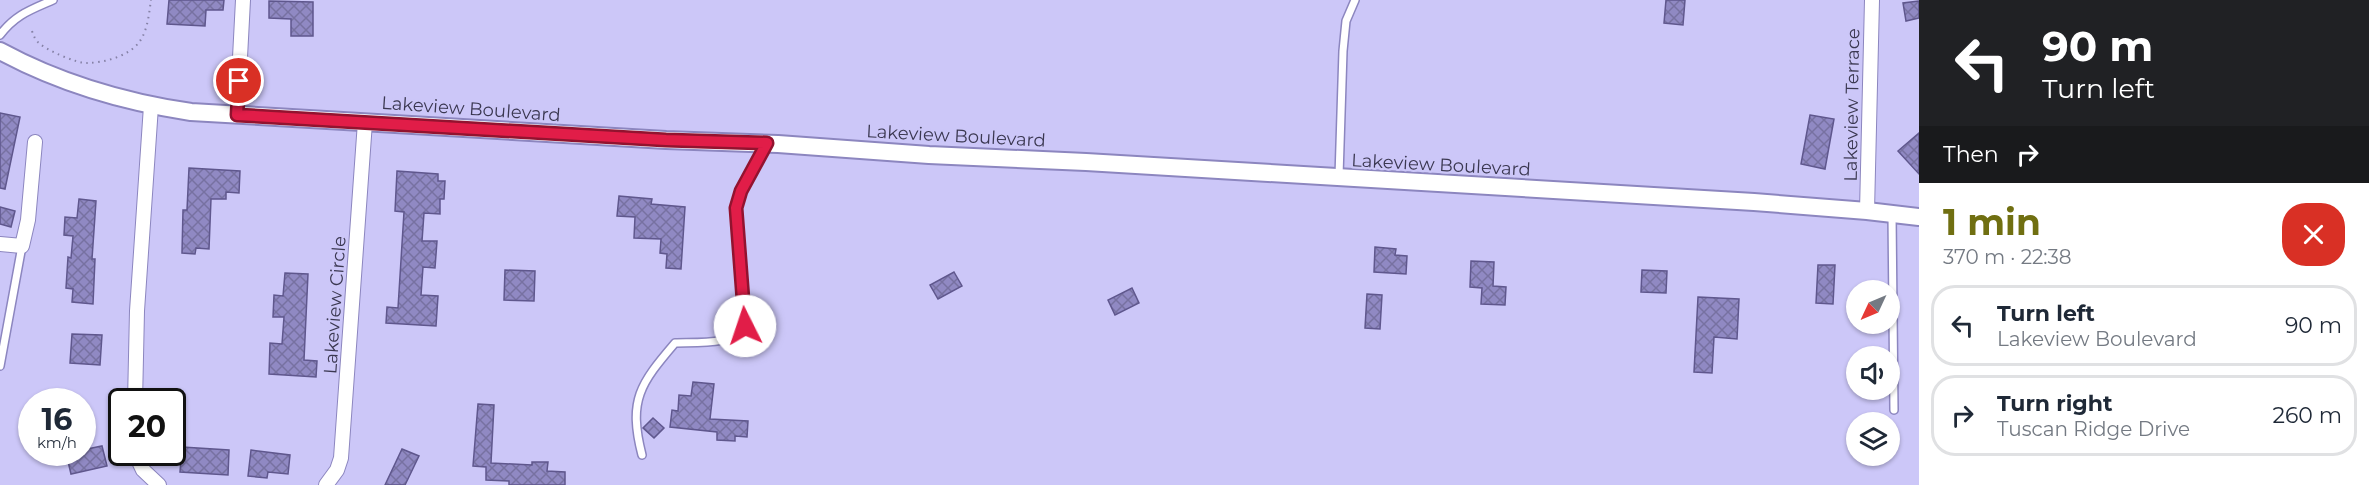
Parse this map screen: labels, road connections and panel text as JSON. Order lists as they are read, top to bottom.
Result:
{
  "streets": {
    "street": ["Lakeview Terrace", "Lakeview Boulevard", "Lakeview Circle"]
  },
  "crossings": [
    ["Lakeview Terrace", "Lakeview Boulevard"],
    ["Lakeview Boulevard", "Lakeview Circle"]
  ],
  "north": "bottom left",
  "page": {
    "turn": ["90 m", "Turn left"],
    "then": "Then",
    "heading": ["1 min", "370 m · 22:38"],
    "list": [
      {
        "name": "Turn left",
        "note": "Lakeview Boulevard",
        "value": "90 m"
      },
      {
        "name": "Turn right",
        "note": "Tuscan Ridge Drive",
        "value": "260 m"
      }
    ],
    "speed": "16 km/h",
    "limit": "20"
  }
}
